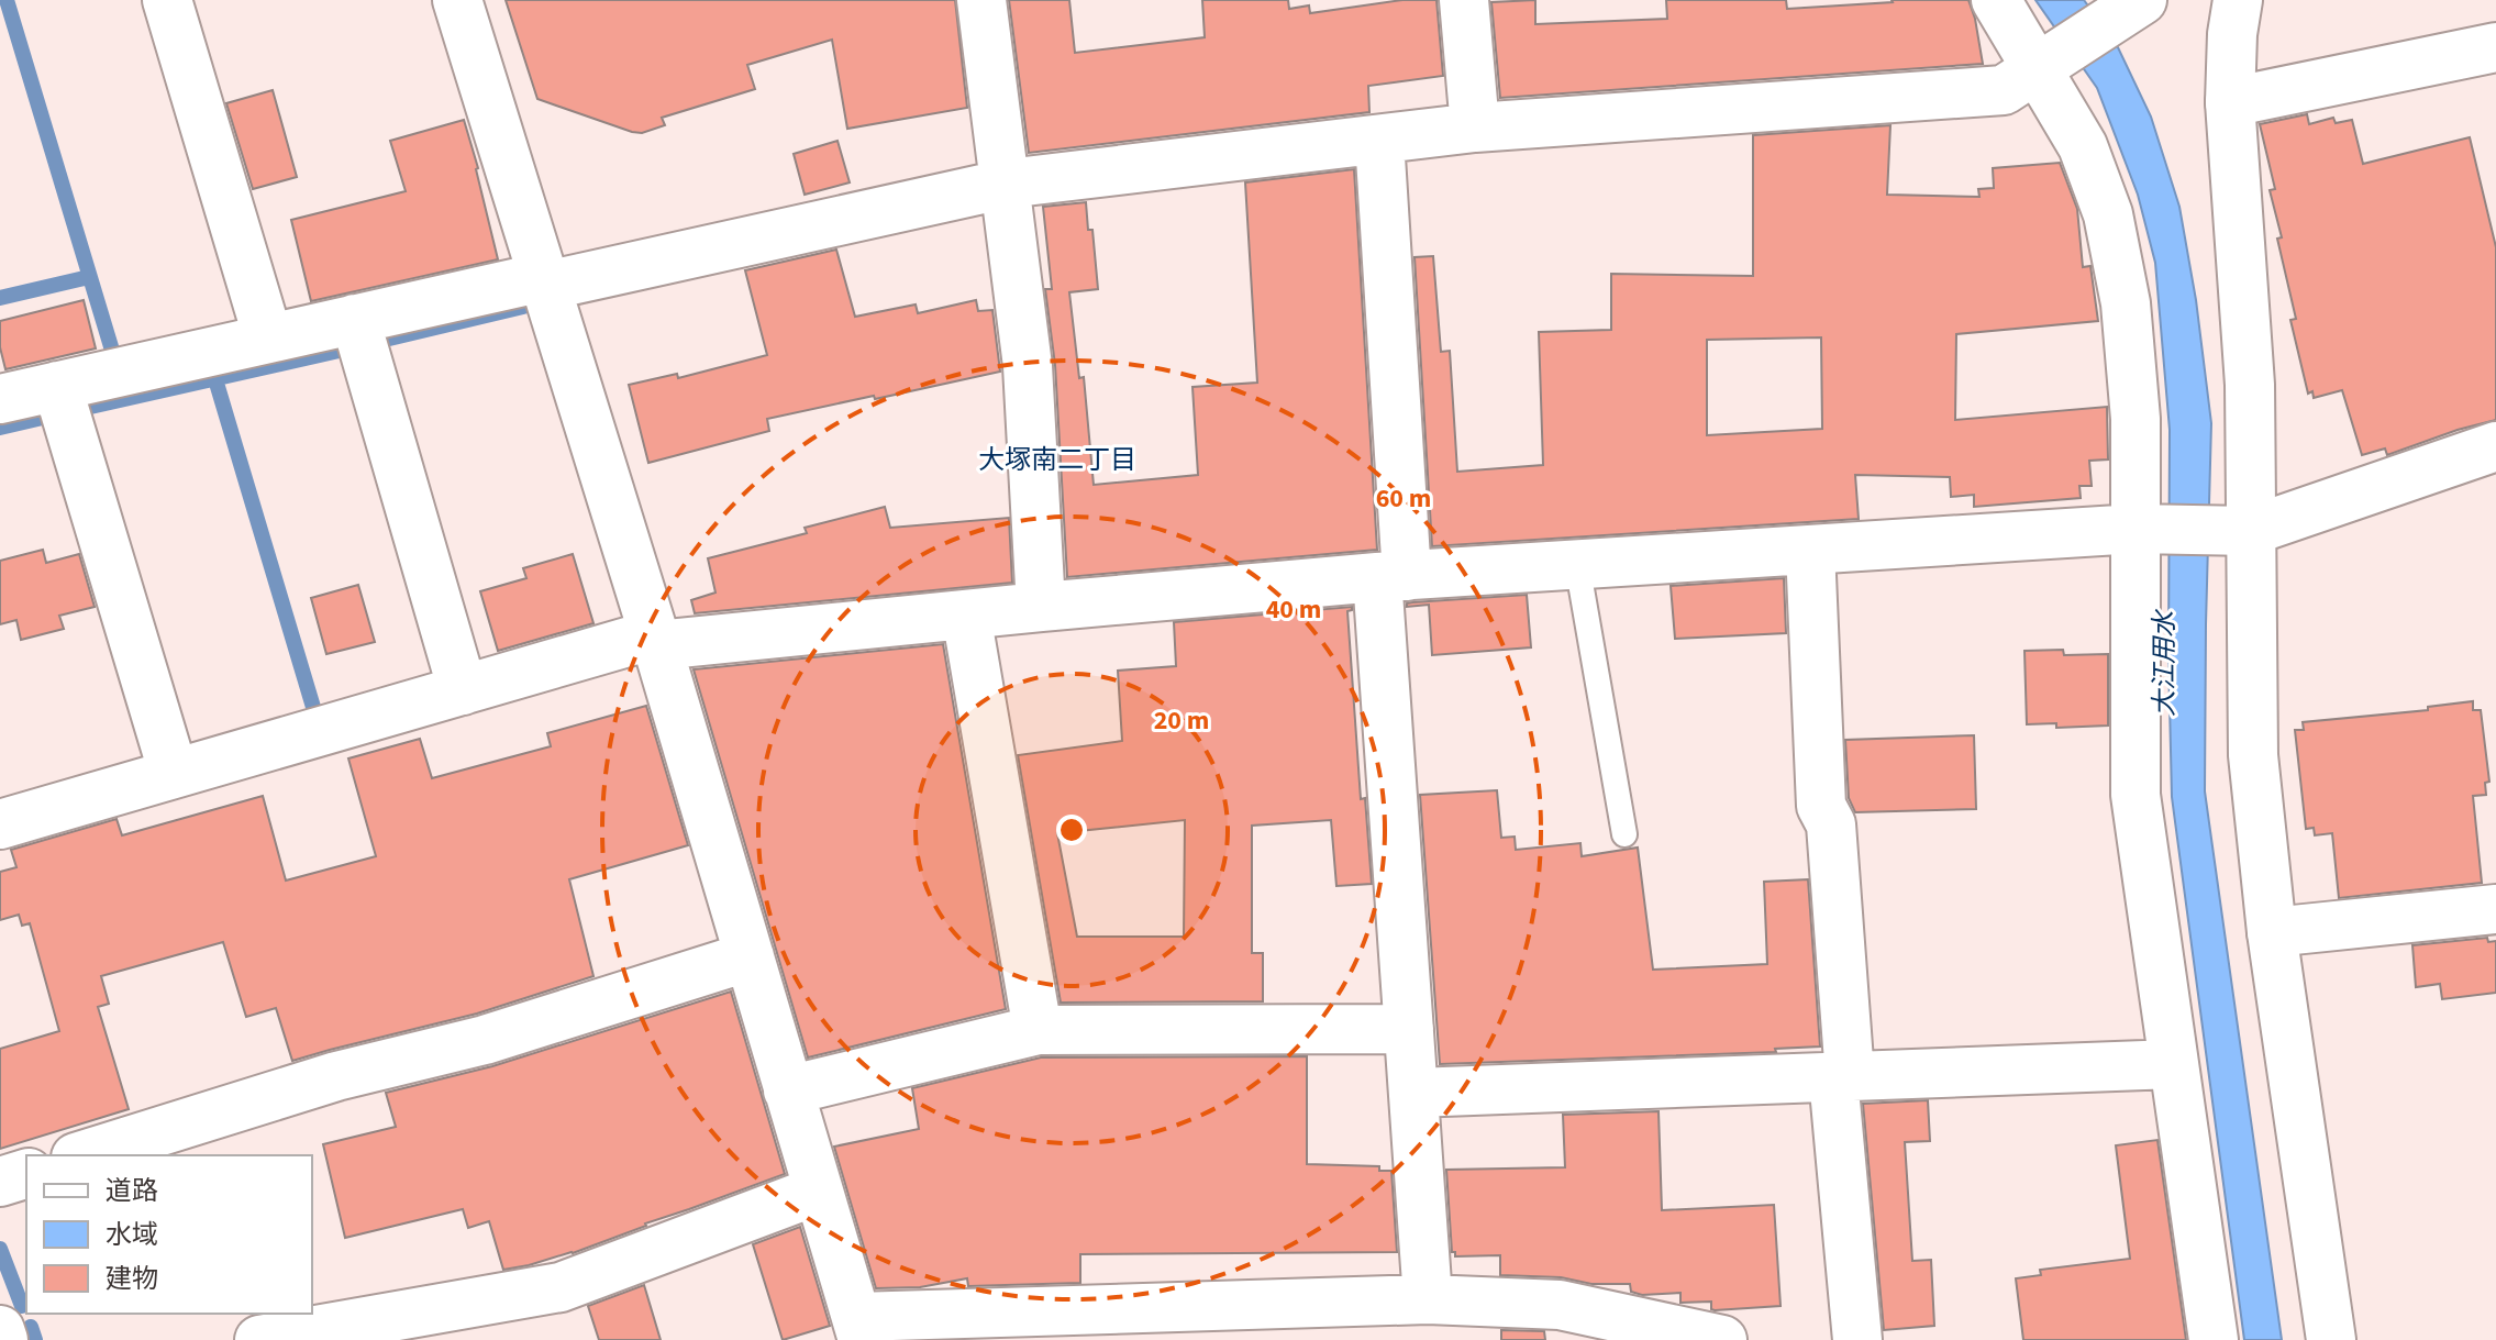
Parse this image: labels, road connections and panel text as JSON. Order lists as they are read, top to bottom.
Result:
{
  "districts": ["大塚南二丁目"],
  "water": ["大江用水"],
  "legend": ["道路", "水域", "建物"],
  "rings": ["60 m", "40 m", "20 m"]
}
